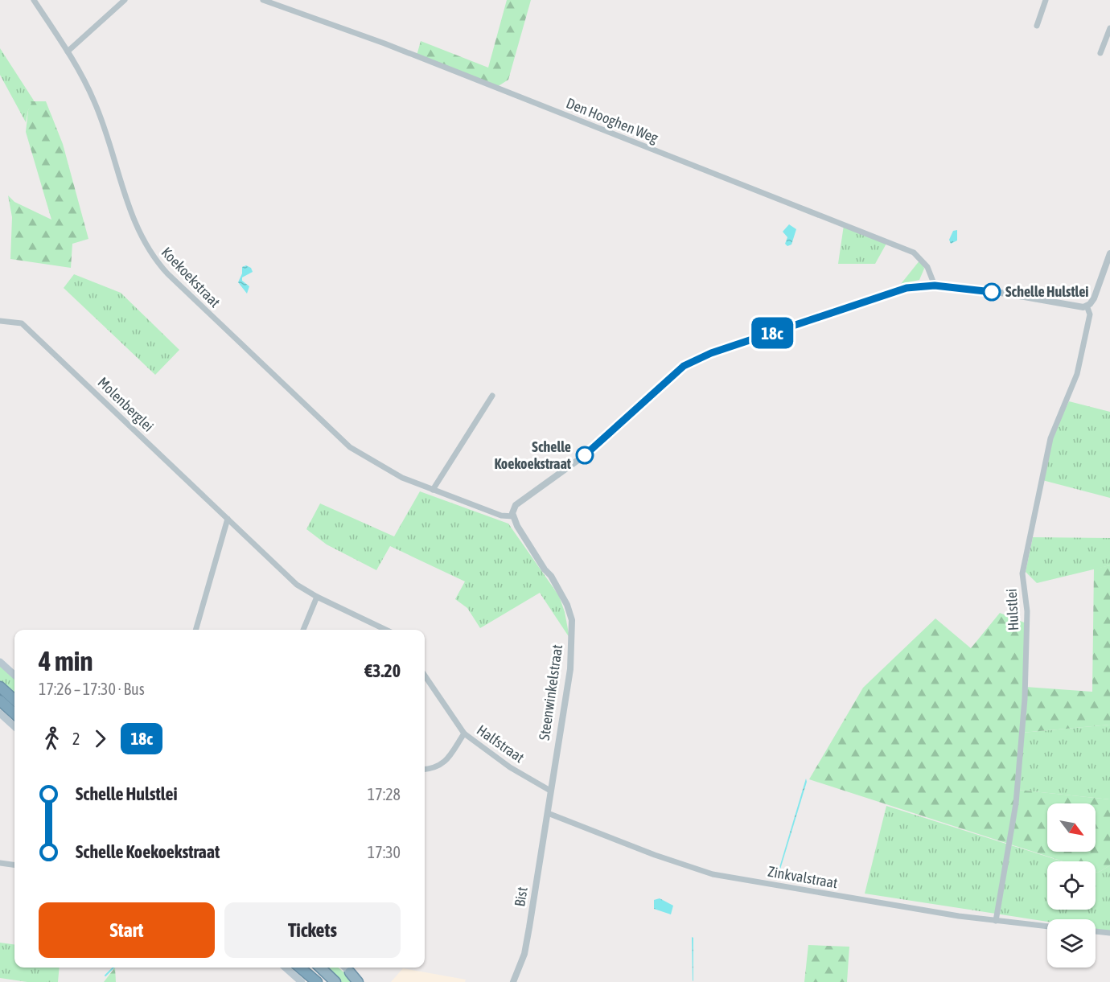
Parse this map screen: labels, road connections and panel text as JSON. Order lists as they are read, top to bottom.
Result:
{
  "streets": {
    "street": [
      "Den Hooghen Weg",
      "Koekoekstraat",
      "Molenberglei",
      "Hulstlei",
      "Steenwinkelstraat",
      "Halfstraat",
      "Zinkvalstraat",
      "Bist"
    ]
  },
  "crossings": [
    ["Koekoekstraat", "Steenwinkelstraat"],
    ["Hulstlei", "Zinkvalstraat"],
    ["Steenwinkelstraat", "Halfstraat"],
    ["Steenwinkelstraat", "Zinkvalstraat"],
    ["Steenwinkelstraat", "Bist"],
    ["Zinkvalstraat", "Bist"]
  ],
  "places": ["Schelle Hulstlei", "Schelle Koekoekstraat"],
  "lines": ["bus line 18c"],
  "north": "bottom right",
  "page": {
    "on_map": "18c",
    "heading": ["4 min", "17:26 – 17:30 · Bus", "€3.20"],
    "legs": ["2", "18c"],
    "list": [
      {
        "name": "Schelle Hulstlei",
        "value": "17:28"
      },
      {
        "name": "Schelle Koekoekstraat",
        "value": "17:30"
      }
    ],
    "buttons": ["Start", "Tickets"]
  }
}
